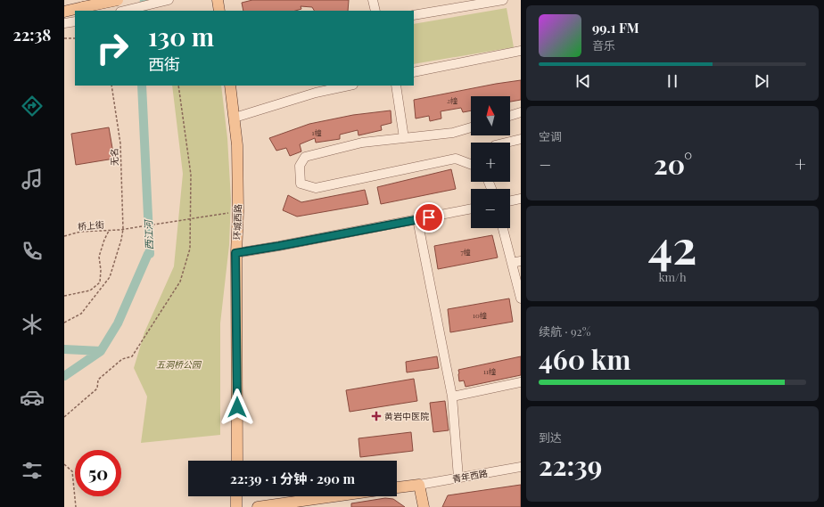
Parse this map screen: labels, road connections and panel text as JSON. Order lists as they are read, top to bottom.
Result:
{
  "streets": {
    "main road": ["环城西路"],
    "street": ["青年西路"],
    "path": ["无名", "桥上街"]
  },
  "crossings": [
    ["无名", "桥上街"]
  ],
  "water": ["西江河"],
  "parks": ["五洞桥公园"],
  "places": {
    "health": ["黄岩中医院"]
  },
  "house_numbers": [
    "2幢",
    "1幢",
    "7幢",
    "10幢",
    "11幢"
  ],
  "north": "top",
  "page": {
    "tabs": "22:38",
    "turn": ["130 m", "西街"],
    "song": ["99.1 FM", "音乐"],
    "map_buttons": ["+", "−"],
    "tile": [
      "空调",
      ["42", "km/h"],
      ["续航 · 92%", "460 km"],
      ["到达", "22:39"]
    ],
    "heat": ["−", "20°", "+"],
    "limit": "50",
    "trip": "22:39 · 1 分钟 · 290 m"
  }
}
